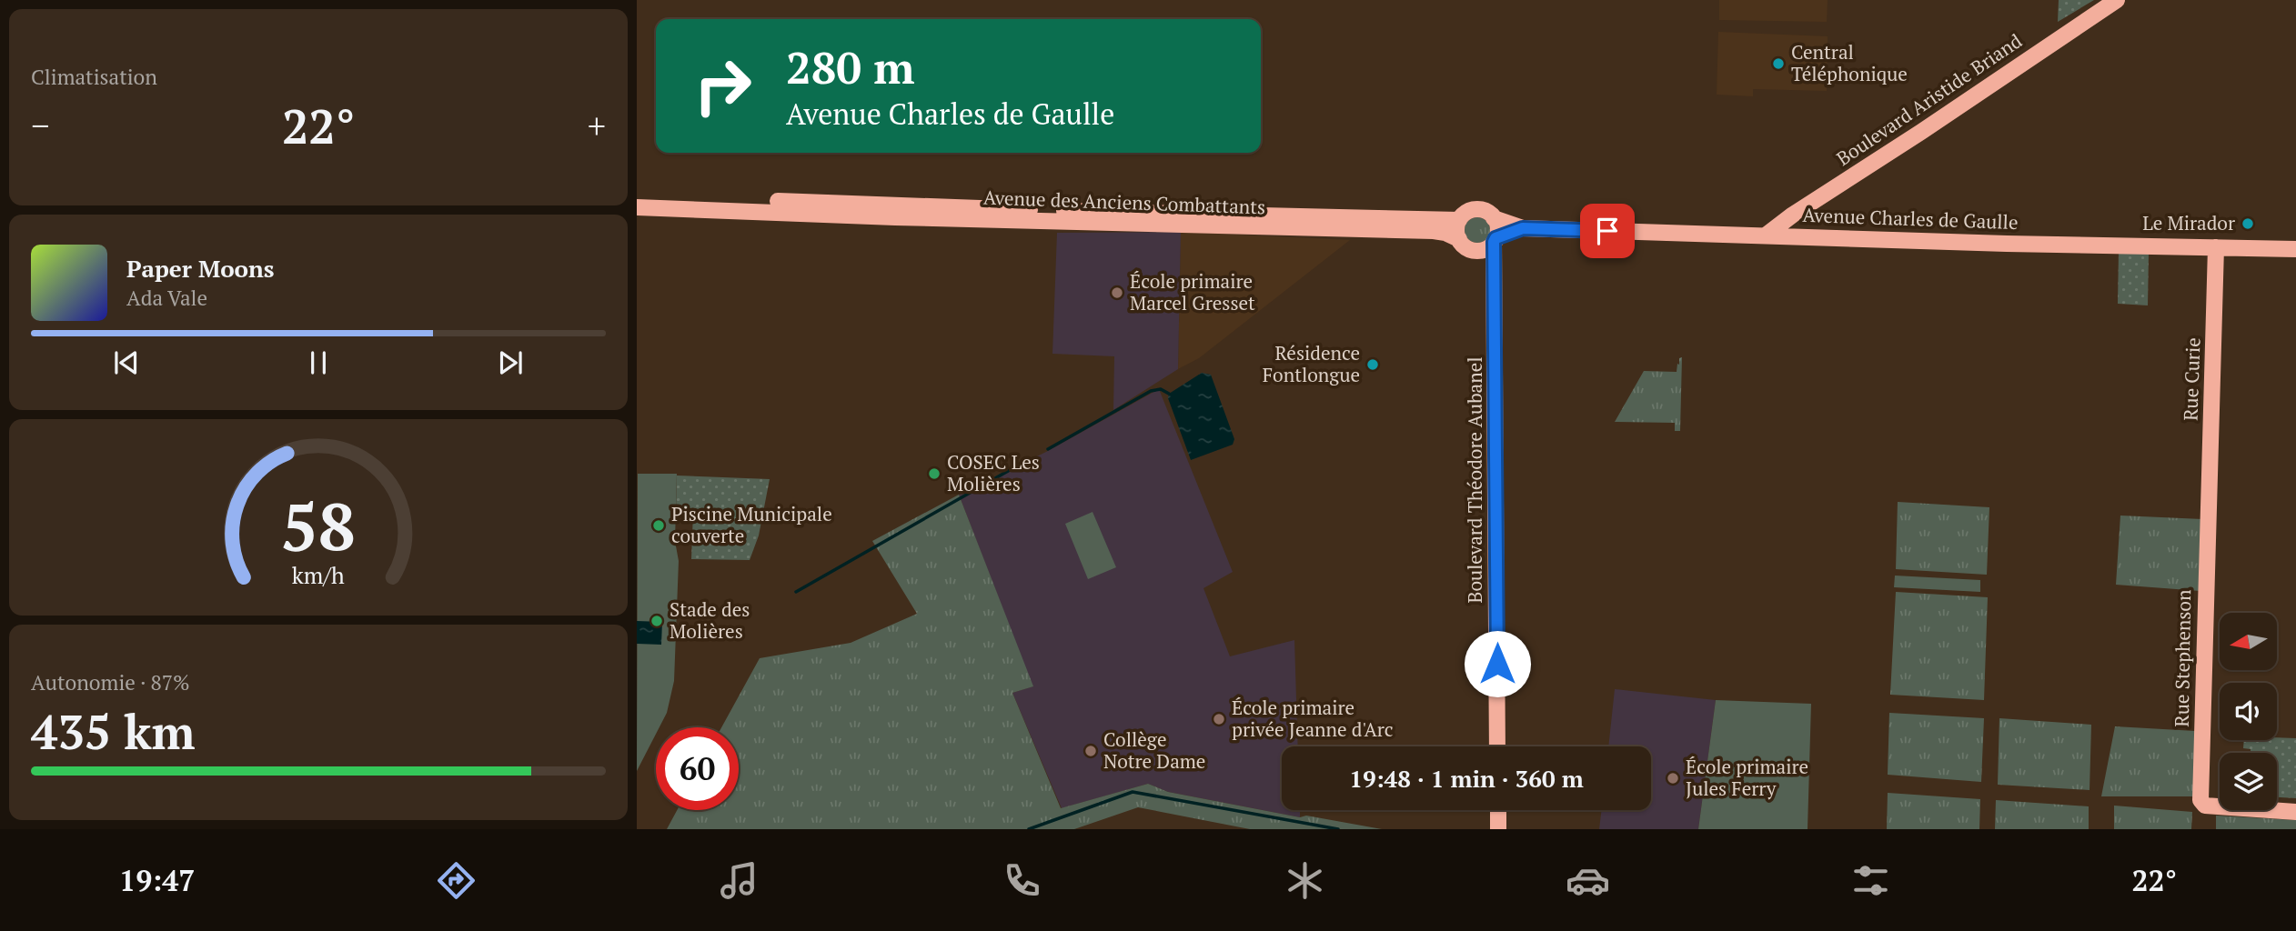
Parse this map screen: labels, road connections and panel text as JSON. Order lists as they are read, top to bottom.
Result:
{
  "streets": {
    "main road": [
      "Boulevard Aristide Briand",
      "Avenue des Anciens Combattants",
      "Avenue Charles de Gaulle",
      "Rue Curie",
      "Boulevard Théodore Aubanel",
      "Rue Stephenson"
    ]
  },
  "crossings": [
    ["Boulevard Aristide Briand", "Avenue Charles de Gaulle"],
    ["Avenue des Anciens Combattants", "Avenue Charles de Gaulle"],
    ["Avenue des Anciens Combattants", "Boulevard Théodore Aubanel"],
    ["Avenue Charles de Gaulle", "Rue Curie"],
    ["Avenue Charles de Gaulle", "Boulevard Théodore Aubanel"],
    ["Rue Curie", "Rue Stephenson"]
  ],
  "places": [
    "Central Téléphonique",
    "Le Mirador",
    "École primaire Marcel Gresset",
    "Résidence Fontlongue",
    "COSEC Les Molières",
    "Piscine Municipale couverte",
    "Stade des Molières",
    "École primaire privée Jeanne d'Arc",
    "Collège Notre Dame",
    "École primaire Jules Ferry"
  ],
  "north": "left",
  "page": {
    "tile": [
      "Climatisation",
      ["Autonomie · 87%", "435 km"]
    ],
    "turn": ["280 m", "Avenue Charles de Gaulle"],
    "heat": ["−", "22°", "+"],
    "song": ["Paper Moons", "Ada Vale"],
    "limit": "60",
    "trip": "19:48 · 1 min · 360 m",
    "tabs": ["19:47", "22°"],
    "gauge": ["58", "km/h"]
  }
}
